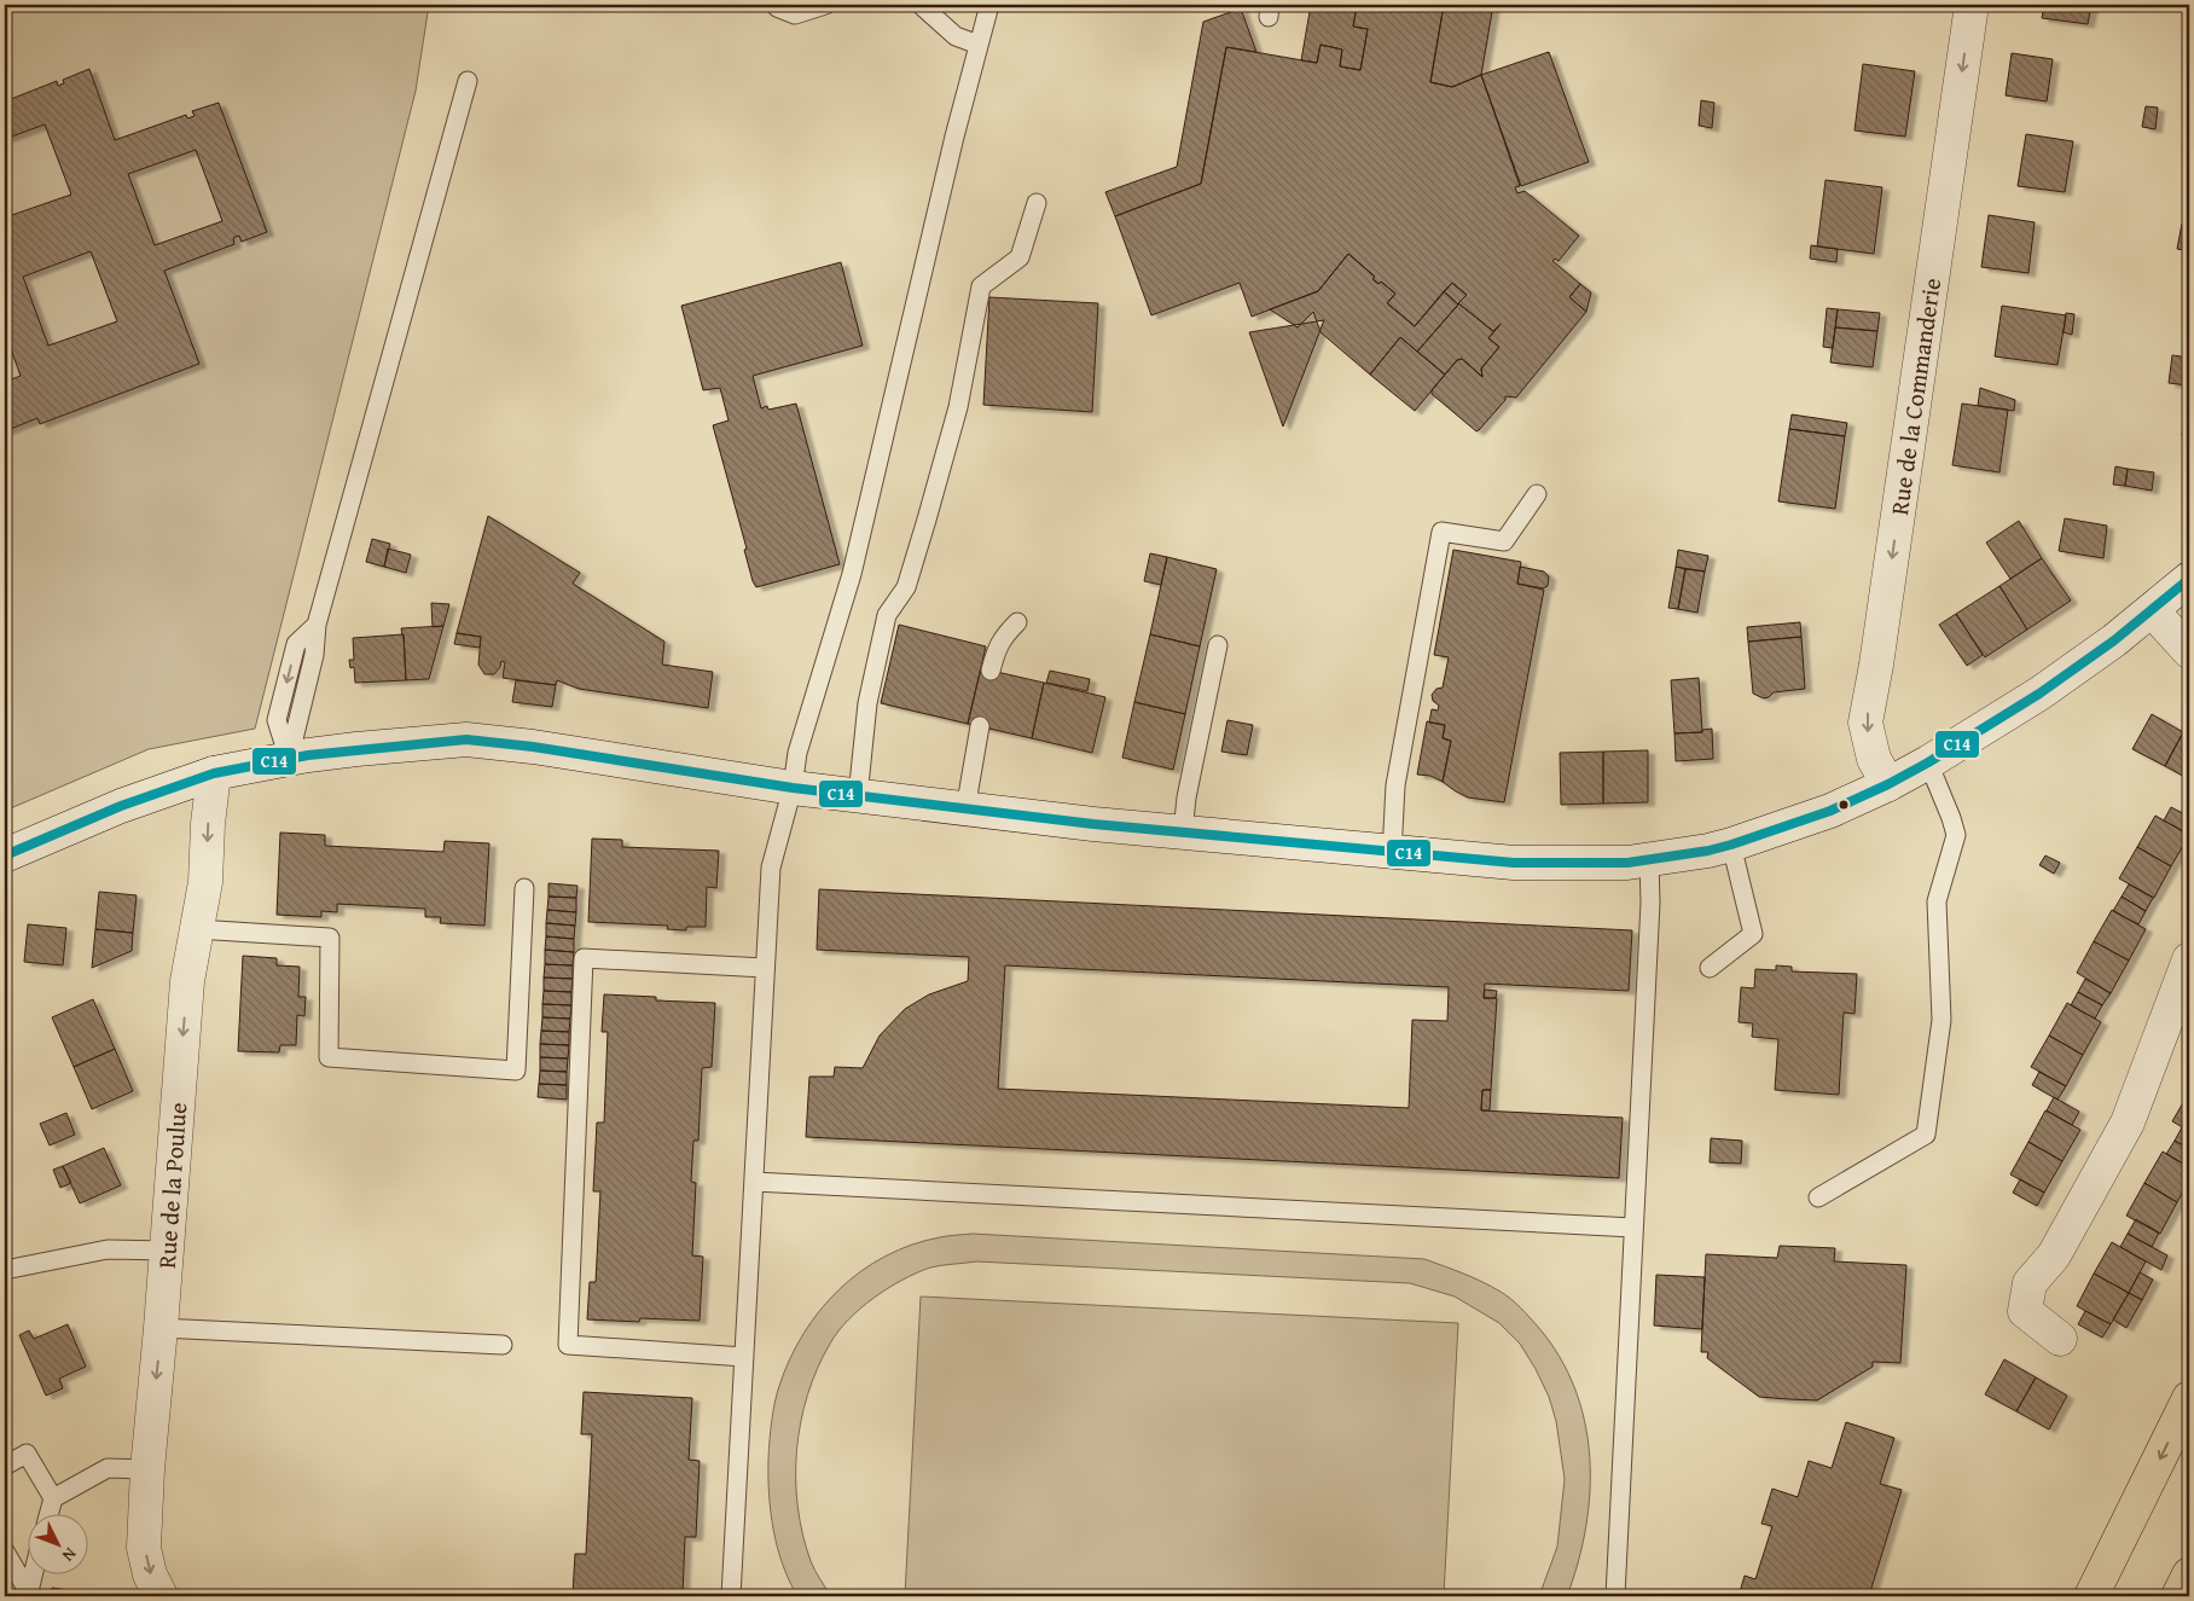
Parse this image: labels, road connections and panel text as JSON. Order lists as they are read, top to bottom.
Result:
{
  "streets": {
    "street": ["Rue de la Commanderie", "Rue de la Poulue"]
  },
  "one_way": ["Rue de la Commanderie", "Rue de la Poulue"],
  "lines": ["transit line C14"],
  "north": "bottom right"
}
